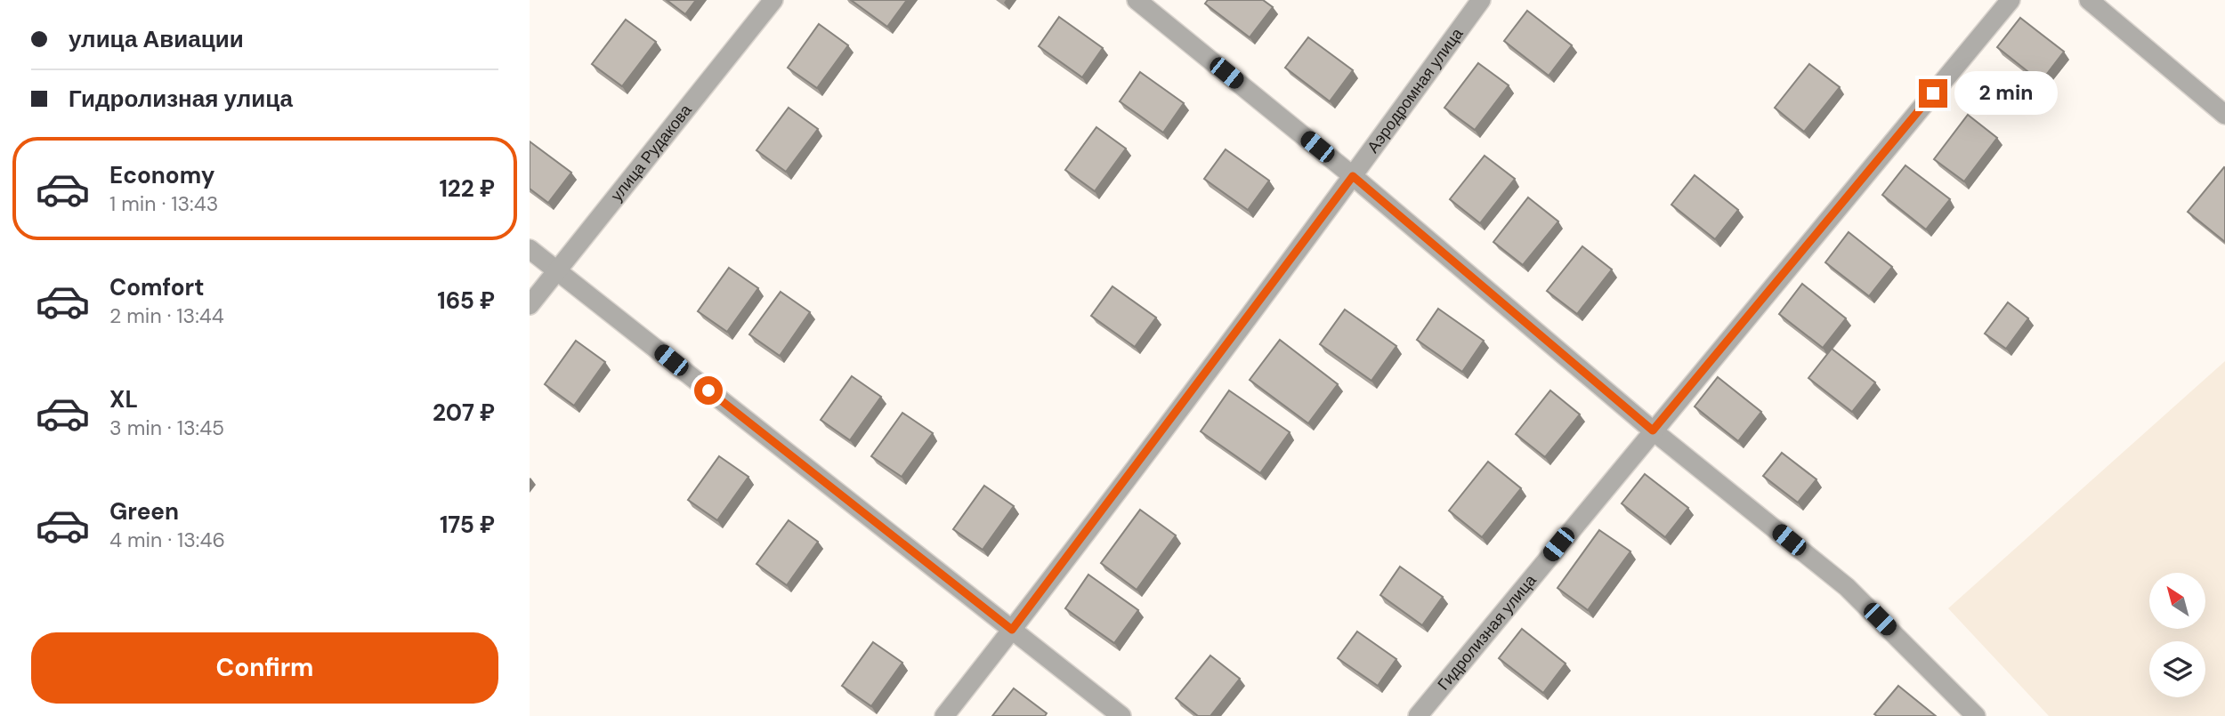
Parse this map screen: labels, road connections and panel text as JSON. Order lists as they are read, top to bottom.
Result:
{
  "streets": {
    "street": ["Аэродромная улица", "улица Рудакова", "Гидролизная улица"]
  },
  "north": "top left",
  "page": {
    "banner": ["улица Авиации", "Гидролизная улица"],
    "bubble": "2 min",
    "list": [
      {
        "name": "Economy",
        "note": "1 min · 13:43",
        "value": "122 ₽"
      },
      {
        "name": "Comfort",
        "note": "2 min · 13:44",
        "value": "165 ₽"
      },
      {
        "name": "XL",
        "note": "3 min · 13:45",
        "value": "207 ₽"
      },
      {
        "name": "Green",
        "note": "4 min · 13:46",
        "value": "175 ₽"
      }
    ],
    "buttons": "Confirm"
  }
}
